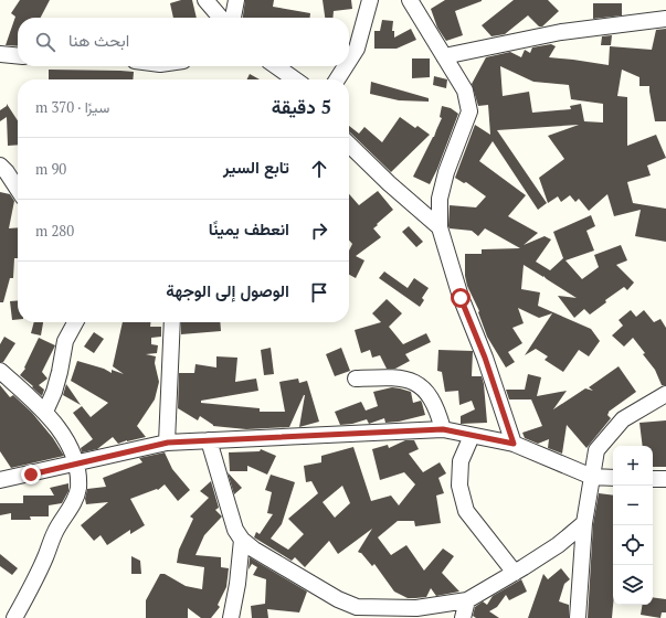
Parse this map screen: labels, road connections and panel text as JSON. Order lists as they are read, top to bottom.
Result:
{
  "page": {
    "search": "ابحث هنا",
    "heading": ["5 دقيقة", "سيرًا · 370 m"],
    "list": [
      ["تابع السير", "90 m"],
      ["انعطف يمينًا", "280 m"],
      "الوصول إلى الوجهة"
    ],
    "map_buttons": ["+", "−"]
  }
}
